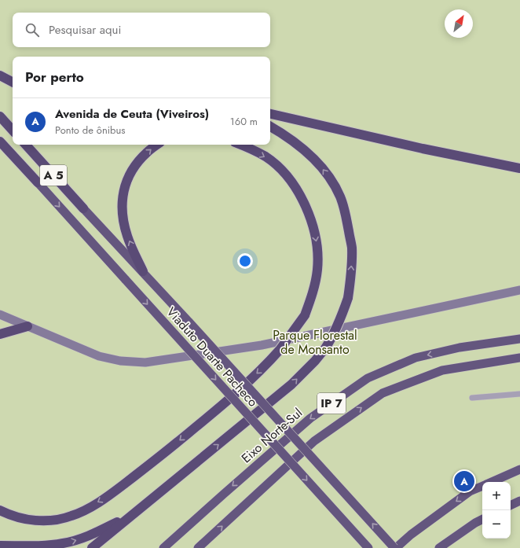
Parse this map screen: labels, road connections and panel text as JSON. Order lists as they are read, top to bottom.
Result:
{
  "streets": {
    "highway": [
      "A 5",
      "Viaduto Duarte Pacheco",
      "IP 7",
      "Eixo Norte-Sul"
    ]
  },
  "crossings": [
    ["A 5", "Viaduto Duarte Pacheco"]
  ],
  "parks": ["Parque Florestal de Monsanto"],
  "north": "top right",
  "page": {
    "search": "Pesquisar aqui",
    "heading": "Por perto",
    "list": [
      {
        "mark": "A",
        "name": "Avenida de Ceuta (Viveiros)",
        "note": "Ponto de ônibus",
        "value": "160 m"
      }
    ],
    "pins": "A",
    "map_buttons": ["+", "−"]
  }
}
